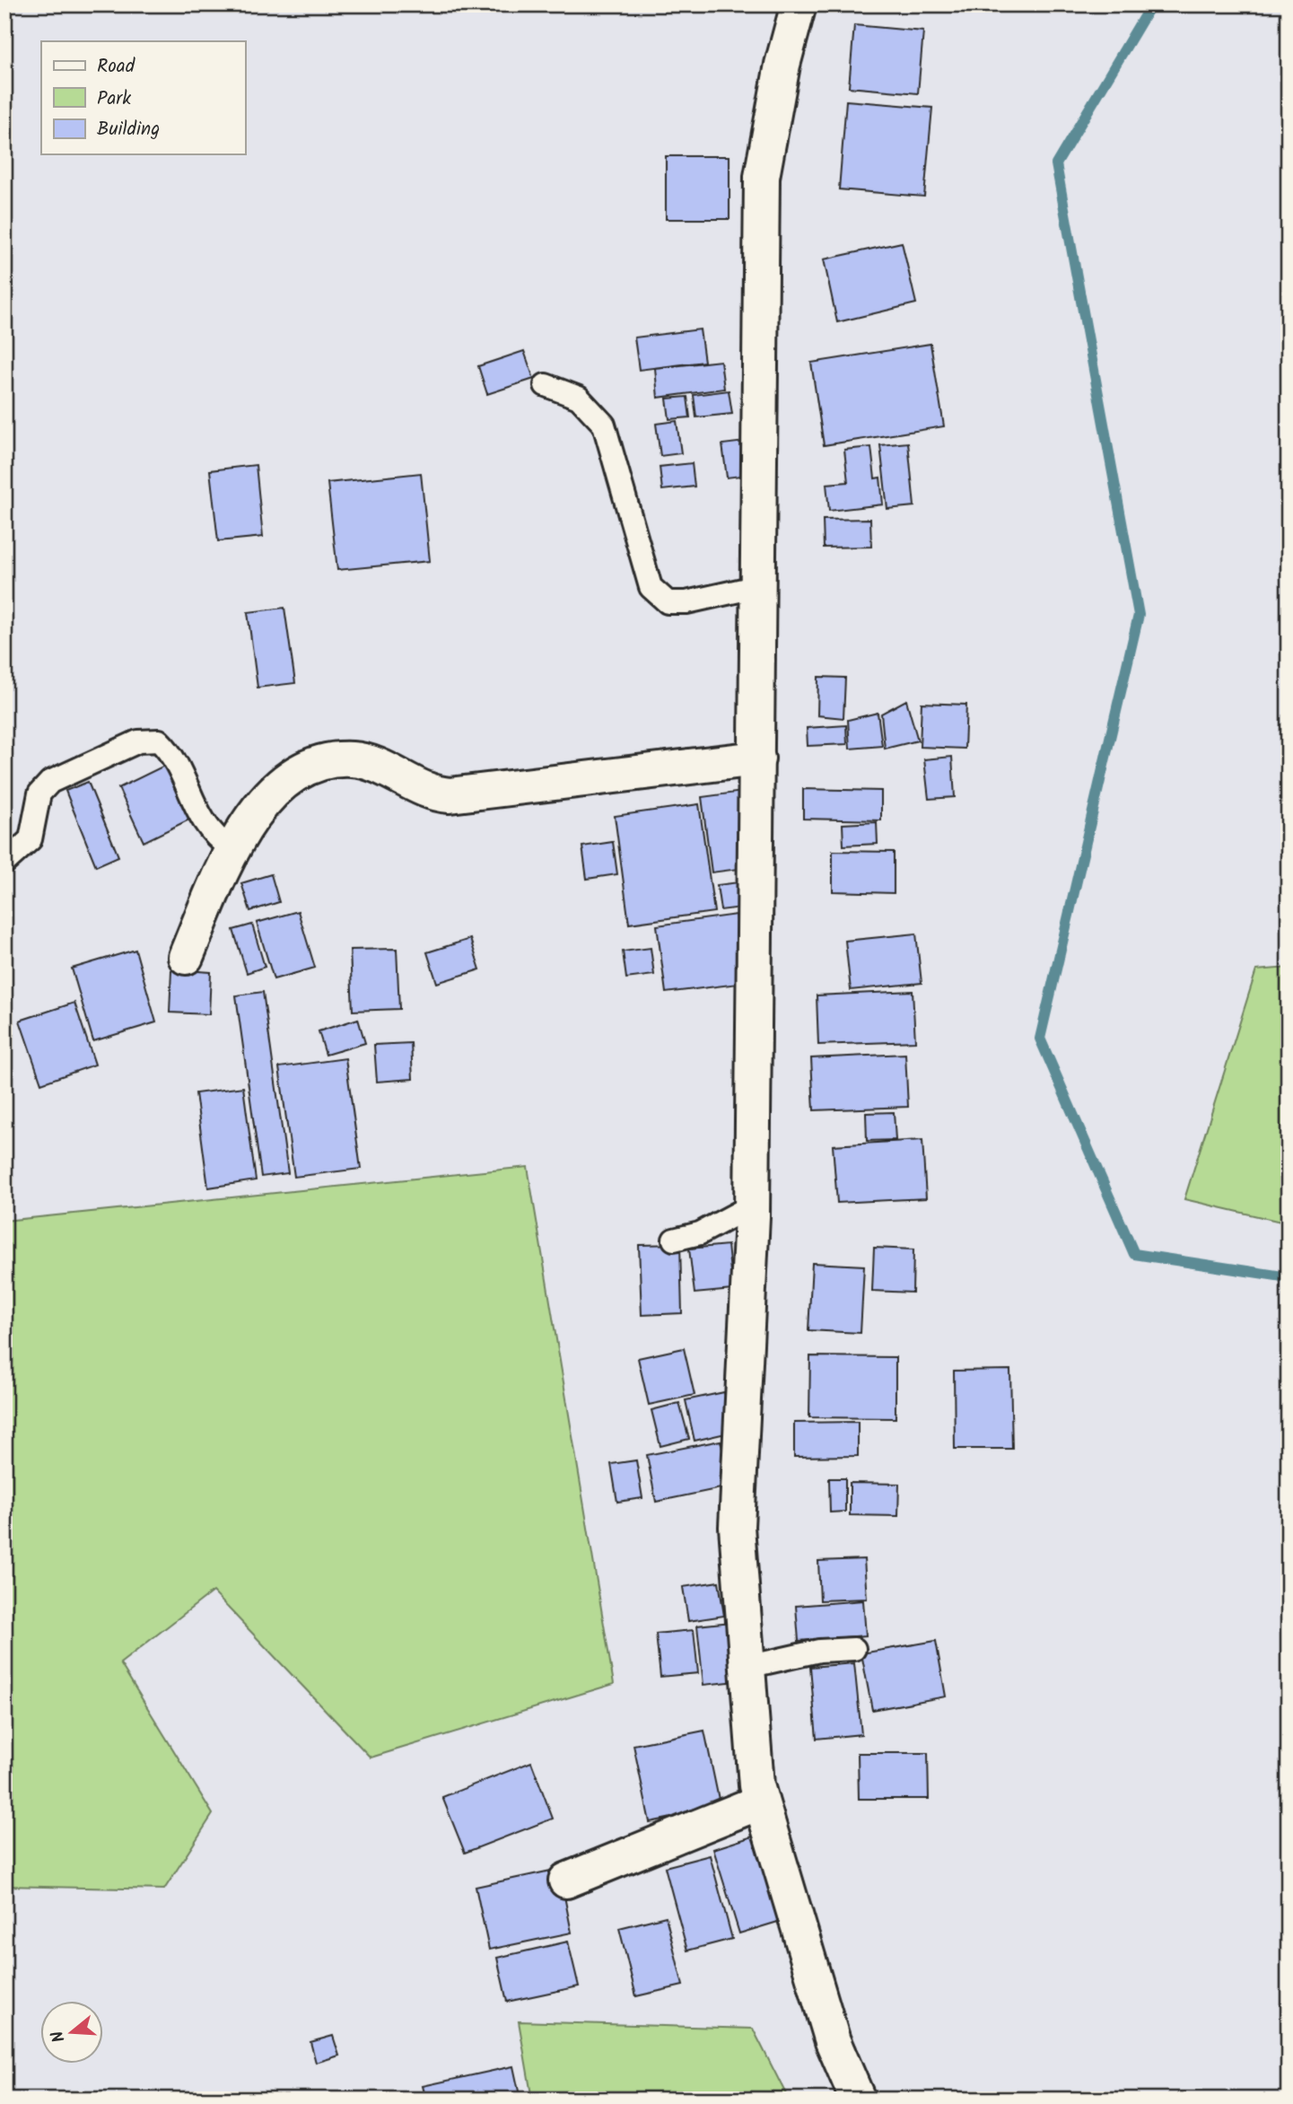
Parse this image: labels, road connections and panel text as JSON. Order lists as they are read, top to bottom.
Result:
{
  "legend": ["Road", "Park", "Building"],
  "north": "left"
}
